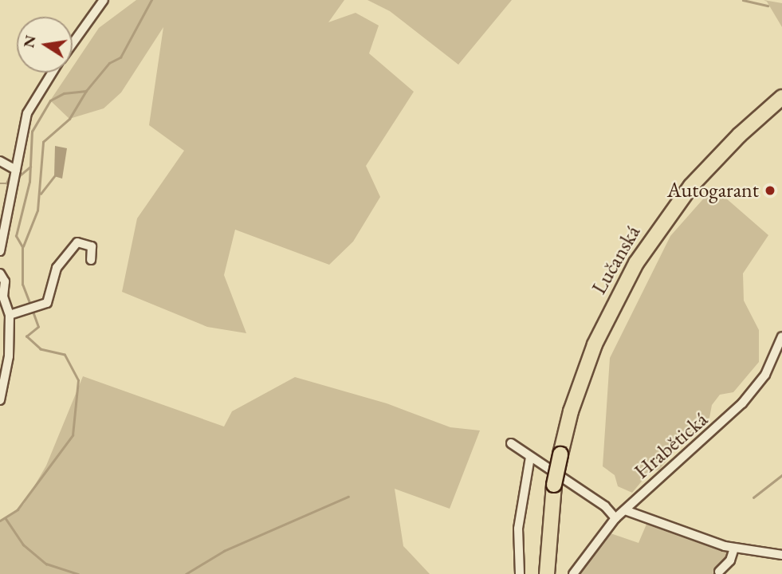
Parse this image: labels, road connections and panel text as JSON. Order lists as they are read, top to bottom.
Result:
{
  "streets": {
    "main road": ["Lučanská"],
    "street": ["Hrabětická"]
  },
  "places": ["Autogarant"],
  "north": "left"
}
